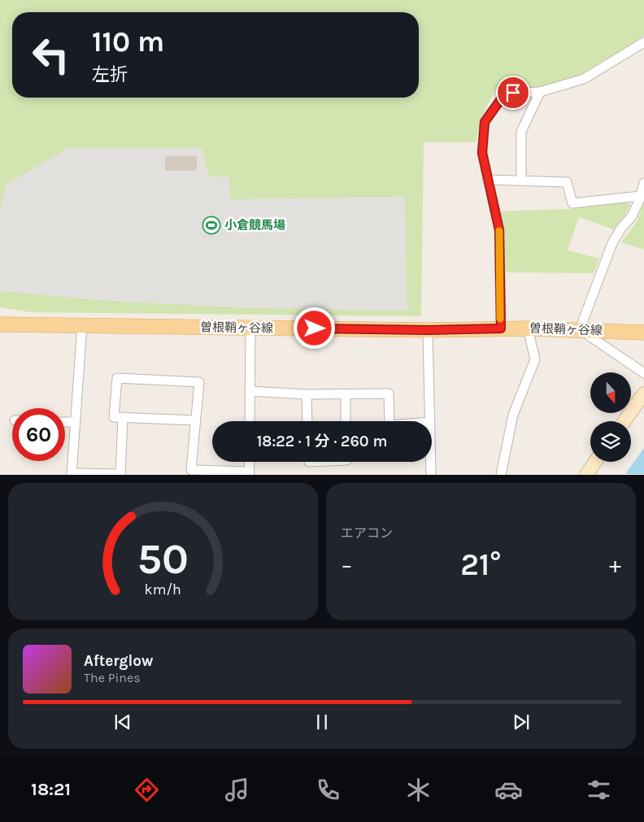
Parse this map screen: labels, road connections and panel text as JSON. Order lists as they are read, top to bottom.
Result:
{
  "streets": {
    "main road": ["曽根鞘ヶ谷線"]
  },
  "places": {
    "sports": ["小倉競馬場"]
  },
  "north": "bottom",
  "page": {
    "turn": ["110 m", "左折"],
    "limit": "60",
    "trip": "18:22 · 1 分 · 260 m",
    "tile": "エアコン",
    "heat": ["−", "21°", "+"],
    "song": ["Afterglow", "The Pines"],
    "tabs": "18:21",
    "gauge": ["50", "km/h"]
  }
}
